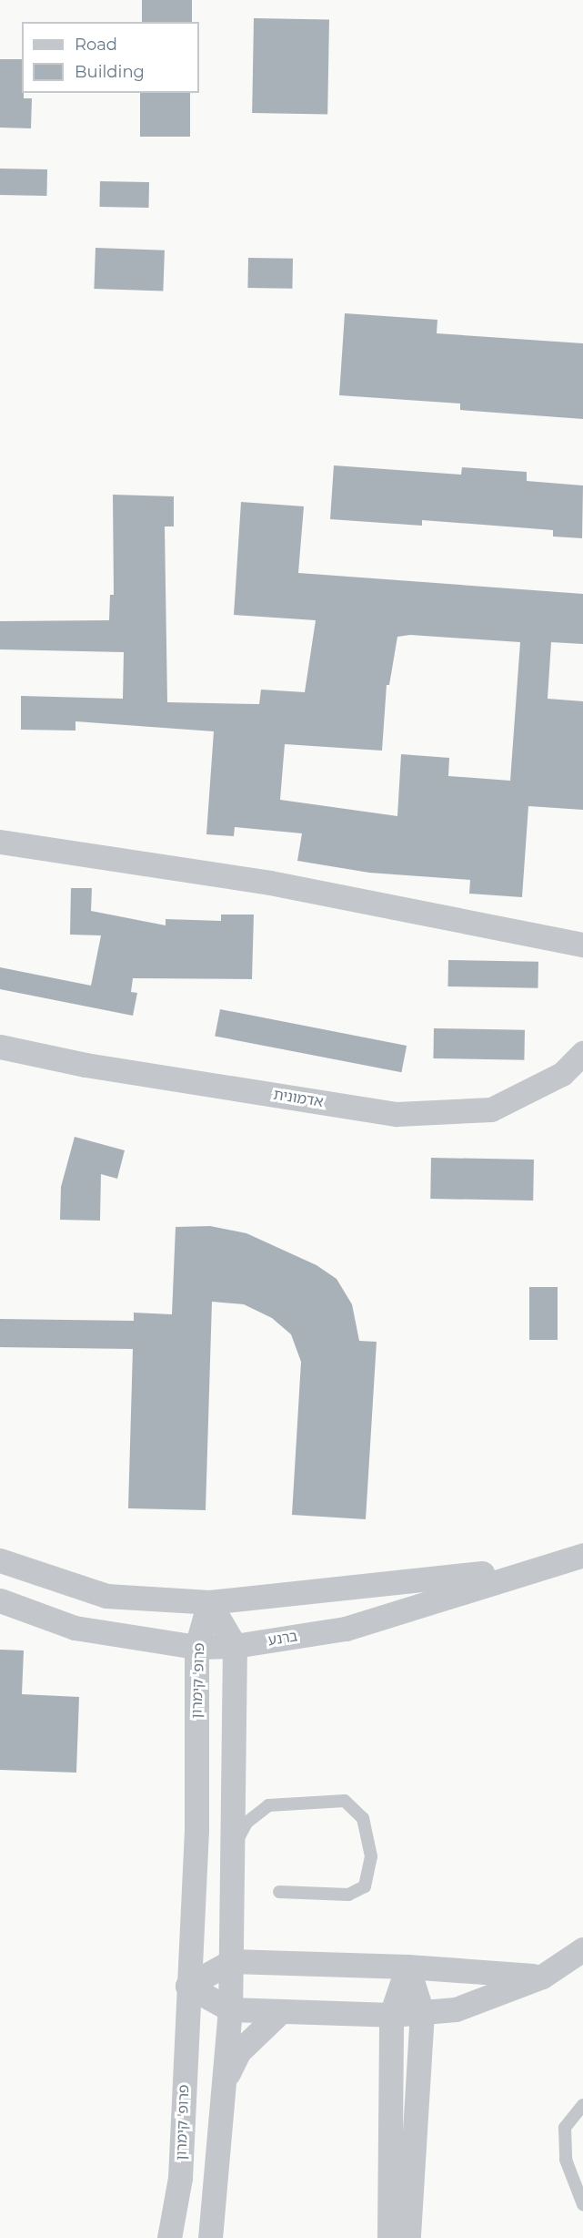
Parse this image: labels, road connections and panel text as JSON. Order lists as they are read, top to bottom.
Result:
{
  "streets": {
    "street": ["אדמונית", "ברנע", "פרופ' קימרון"]
  },
  "crossings": [
    ["ברנע", "פרופ' קימרון"]
  ],
  "legend": ["Road", "Building"]
}
